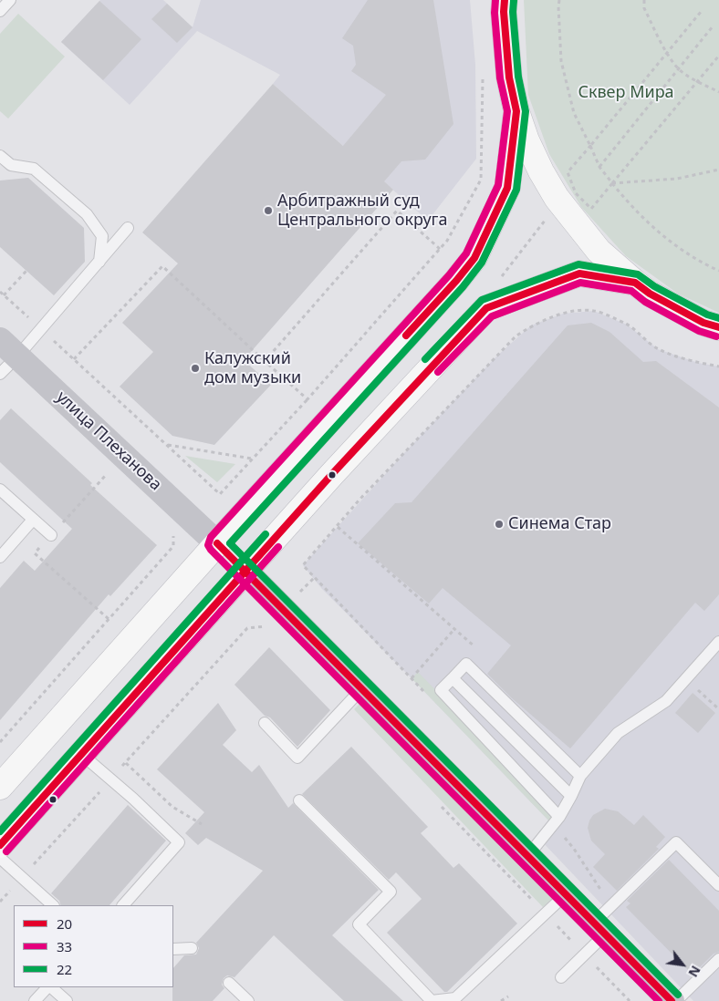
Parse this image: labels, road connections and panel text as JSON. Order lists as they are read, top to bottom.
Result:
{
  "streets": {
    "main road": ["улица Плеханова"]
  },
  "parks": ["Сквер Мира"],
  "places": ["Арбитражный суд Центрального округа", "Калужский дом музыки", "Синема Стар"],
  "lines": ["transit line 20", "transit line 33", "transit line 22"],
  "legend": ["20", "33", "22"],
  "north": "bottom right"
}
